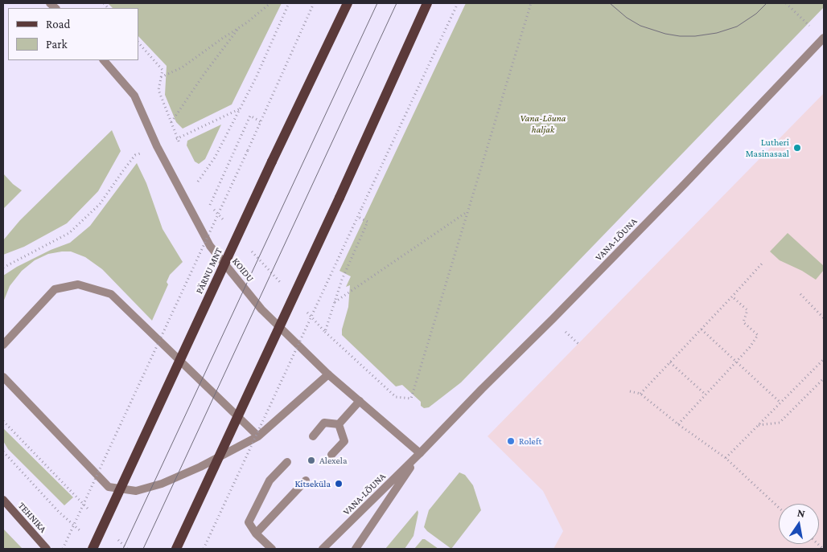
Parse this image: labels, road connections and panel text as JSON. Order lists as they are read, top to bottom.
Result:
{
  "streets": {
    "main road": ["PÄRNU MNT", "TEHNIKA"],
    "street": ["VANA-LÕUNA", "KOIDU"]
  },
  "crossings": [
    ["VANA-LÕUNA", "KOIDU"]
  ],
  "parks": ["Vana-Lõuna haljak"],
  "places": [
    "Lutheri Masinasaal",
    "Roleft",
    "Alexela",
    "Kitseküla"
  ],
  "legend": ["Road", "Park"],
  "north": "top"
}
